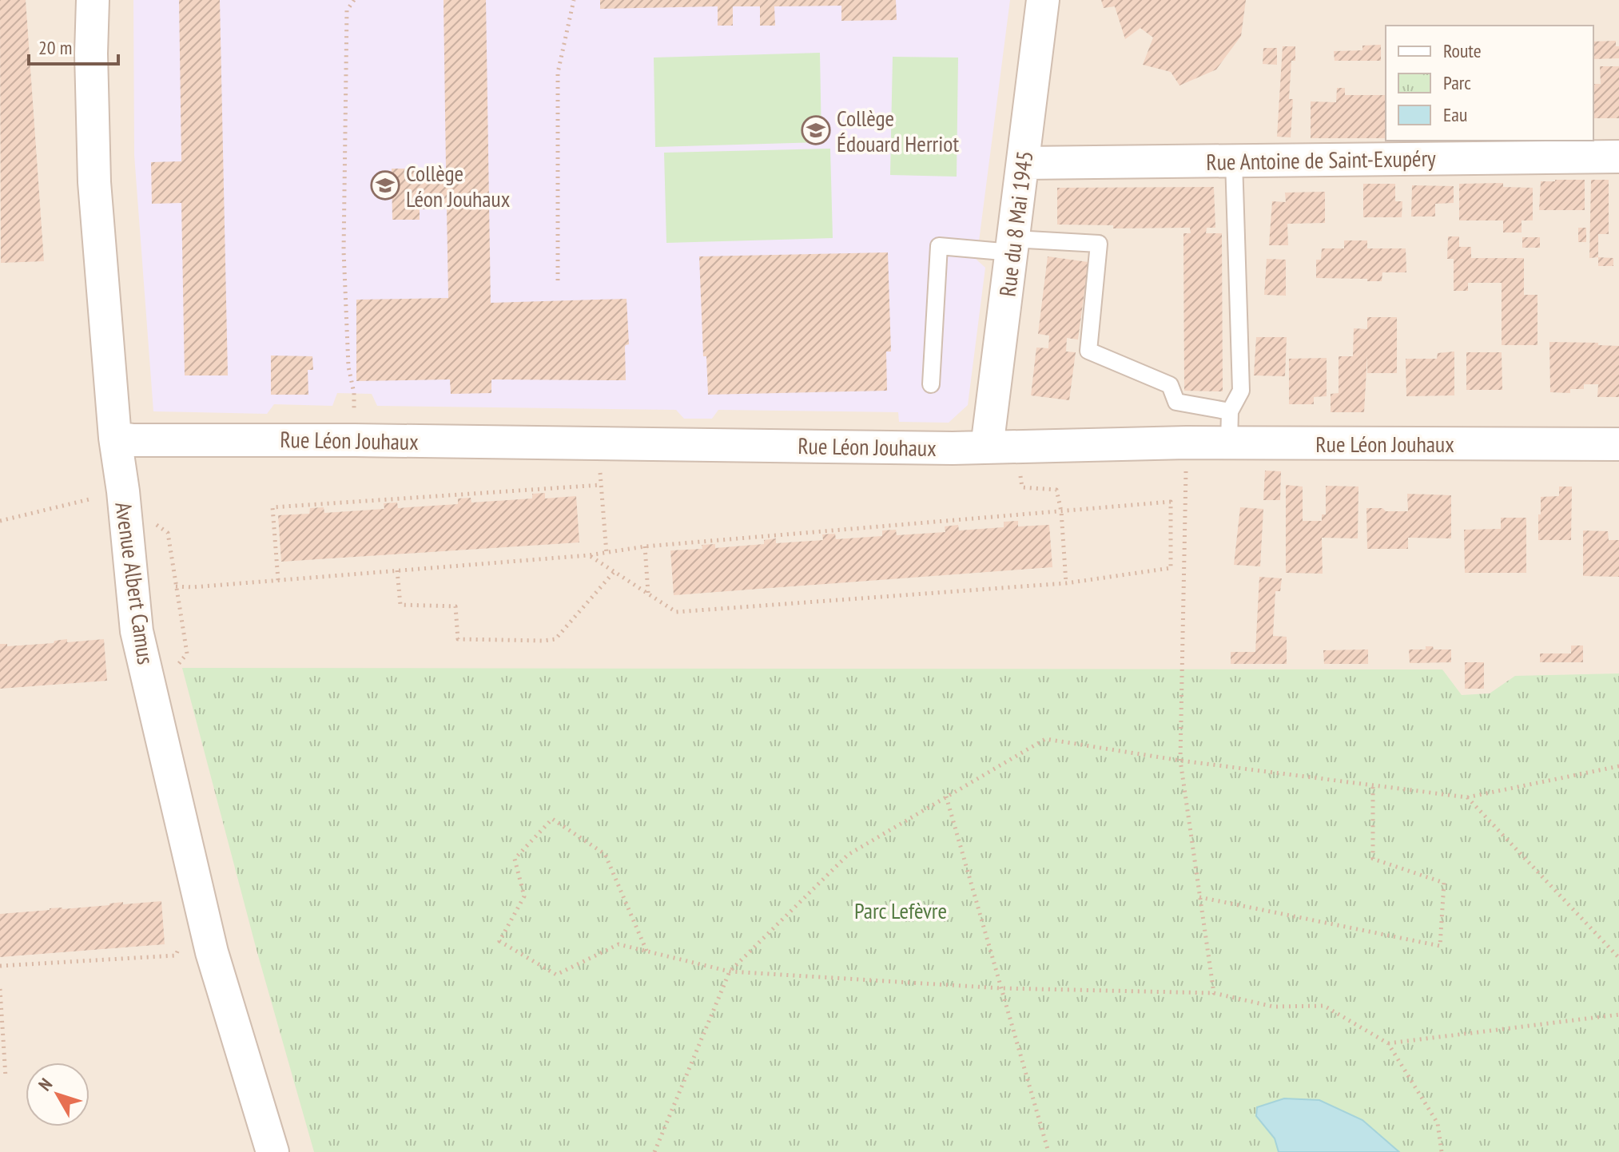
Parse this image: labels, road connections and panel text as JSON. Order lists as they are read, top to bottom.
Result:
{
  "streets": {
    "street": [
      "Rue Antoine de Saint-Exupéry",
      "Rue du 8 Mai 1945",
      "Rue Léon Jouhaux",
      "Avenue Albert Camus"
    ]
  },
  "crossings": [
    ["Rue Antoine de Saint-Exupéry", "Rue du 8 Mai 1945"],
    ["Rue du 8 Mai 1945", "Rue Léon Jouhaux"],
    ["Rue Léon Jouhaux", "Avenue Albert Camus"]
  ],
  "parks": ["Parc Lefèvre"],
  "places": {
    "school or university": ["Collège Édouard Herriot", "Collège Léon Jouhaux"]
  },
  "legend": ["Route", "Parc", "Eau"],
  "scale_bar": "20 m",
  "north": "top left"
}
